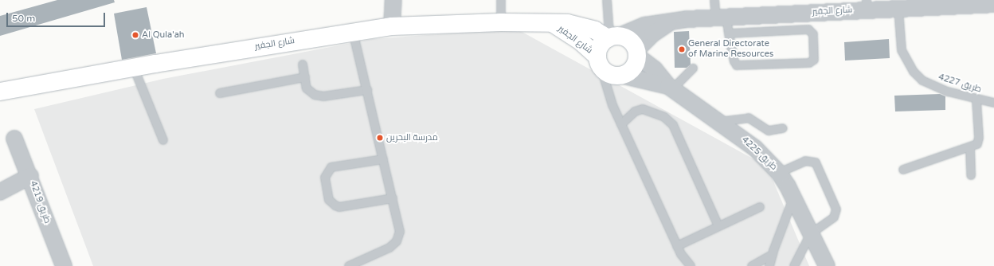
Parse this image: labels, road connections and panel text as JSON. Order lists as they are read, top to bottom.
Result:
{
  "streets": {
    "street": ["شارع الجفير", "طريق 4225", "طريق 4219"],
    "lane": ["طريق 4227"]
  },
  "crossings": [
    ["شارع الجفير", "طريق 4227"],
    ["شارع الجفير", "طريق 4225"]
  ],
  "places": ["Al Qula'ah", "General Directorate of Marine Resources", "مدرسة البحرين"],
  "scale_bar": "50 m"
}
